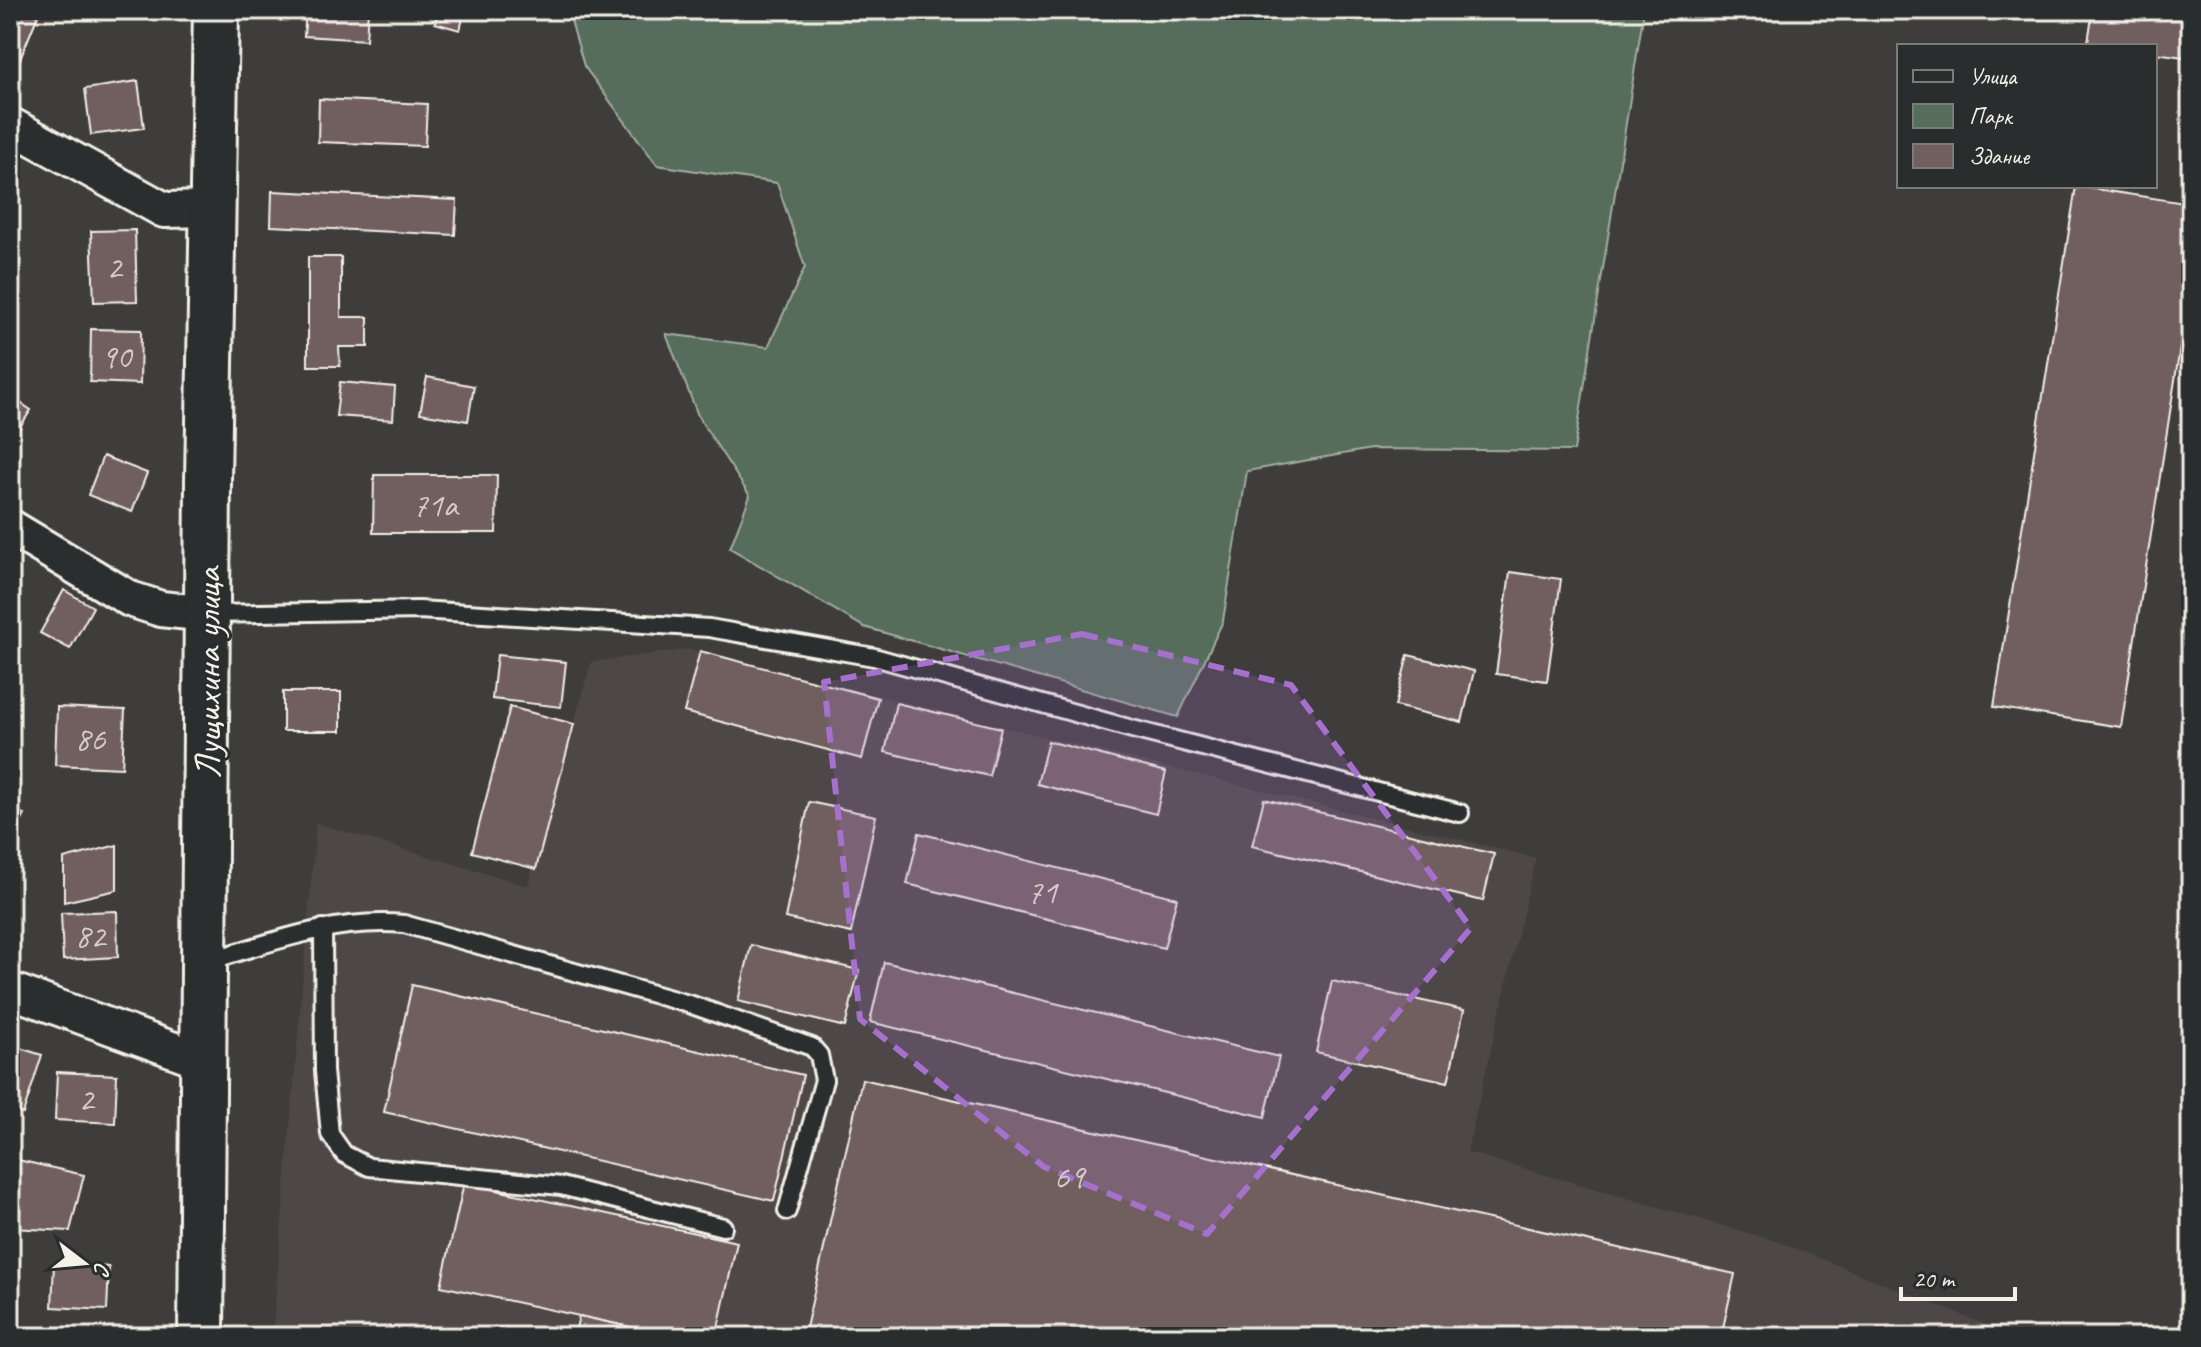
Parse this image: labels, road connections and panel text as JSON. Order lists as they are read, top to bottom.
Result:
{
  "streets": {
    "street": ["Лущихина улица"]
  },
  "house_numbers": [
    "2",
    "90",
    "71а",
    "86",
    "71",
    "82",
    "2",
    "69"
  ],
  "legend": ["Улица", "Парк", "Здание"],
  "scale_bar": "20 m",
  "north": "right"
}
